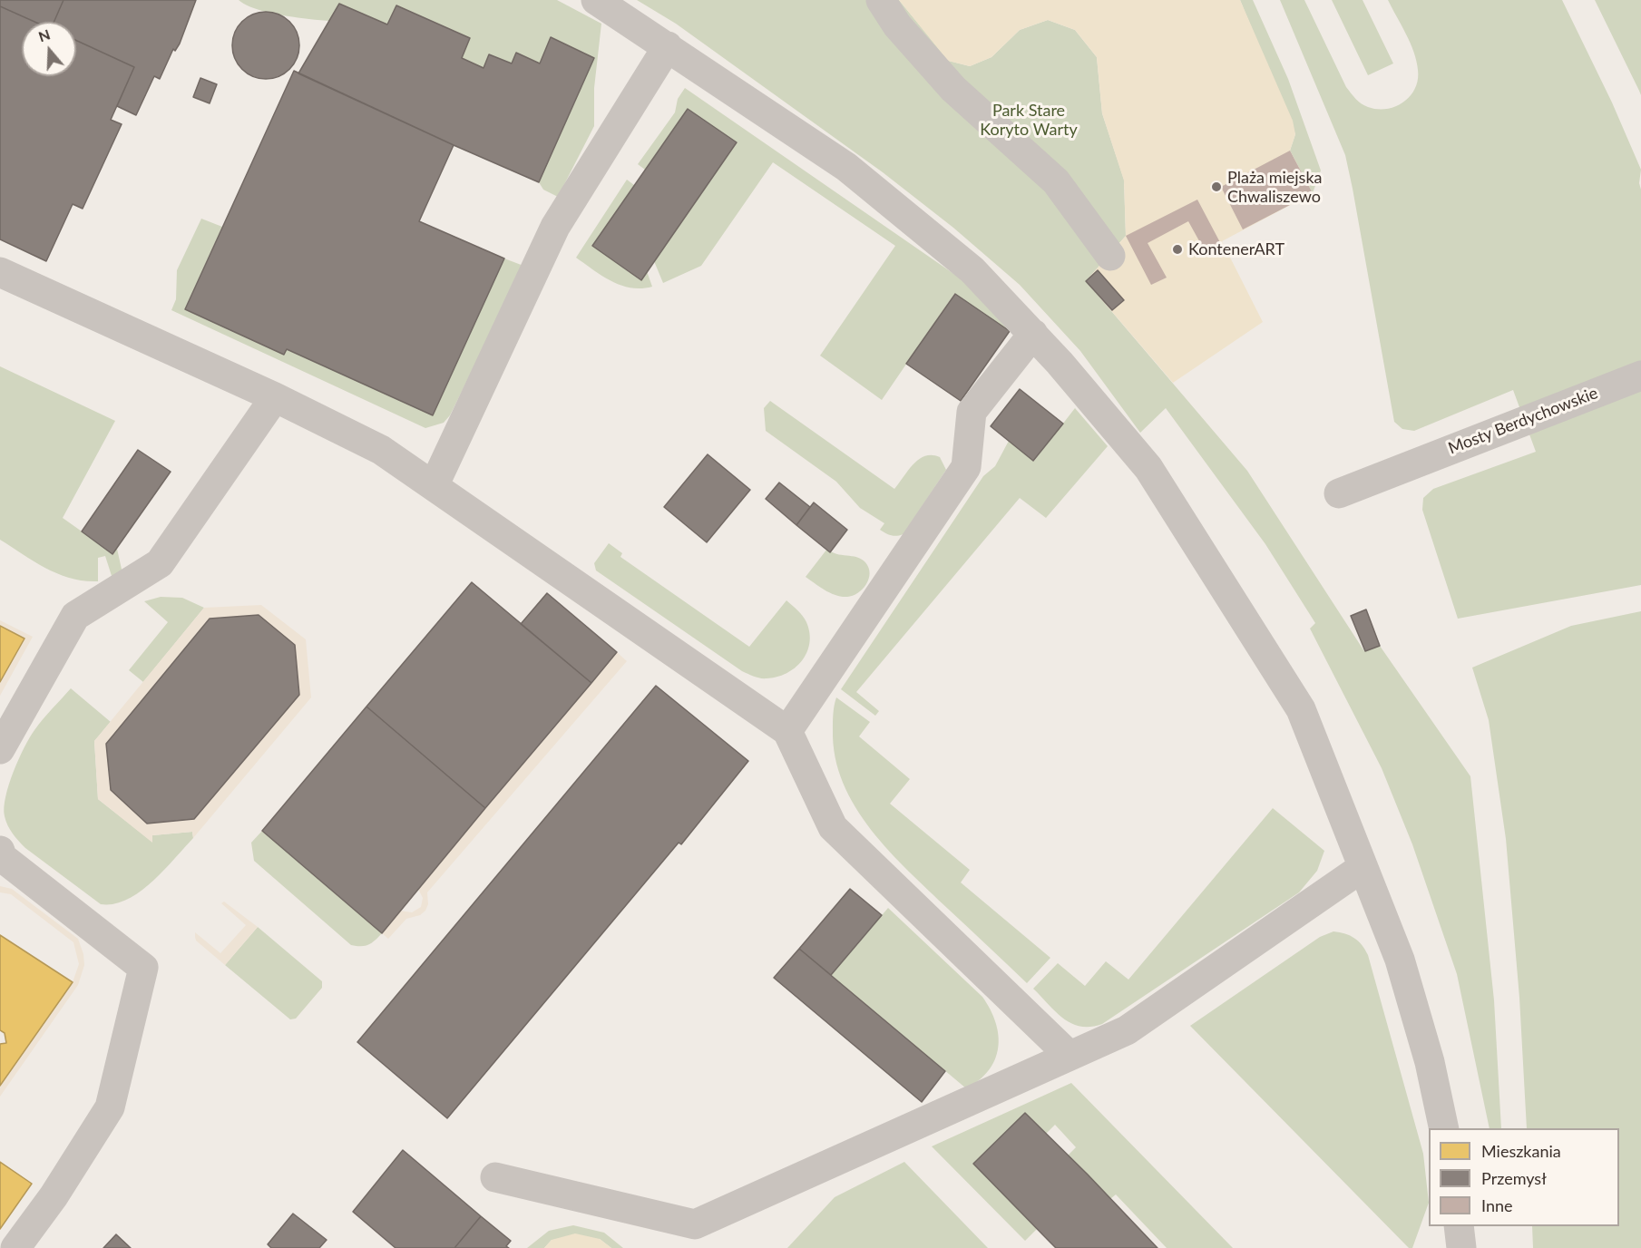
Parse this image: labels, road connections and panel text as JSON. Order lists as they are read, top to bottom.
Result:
{
  "streets": {
    "street": ["Mosty Berdychowskie"]
  },
  "parks": ["Park Stare Koryto Warty"],
  "places": ["Plaża miejska Chwaliszewo", "KontenerART"],
  "legend": ["Mieszkania", "Przemysł", "Inne"],
  "north": "top"
}
